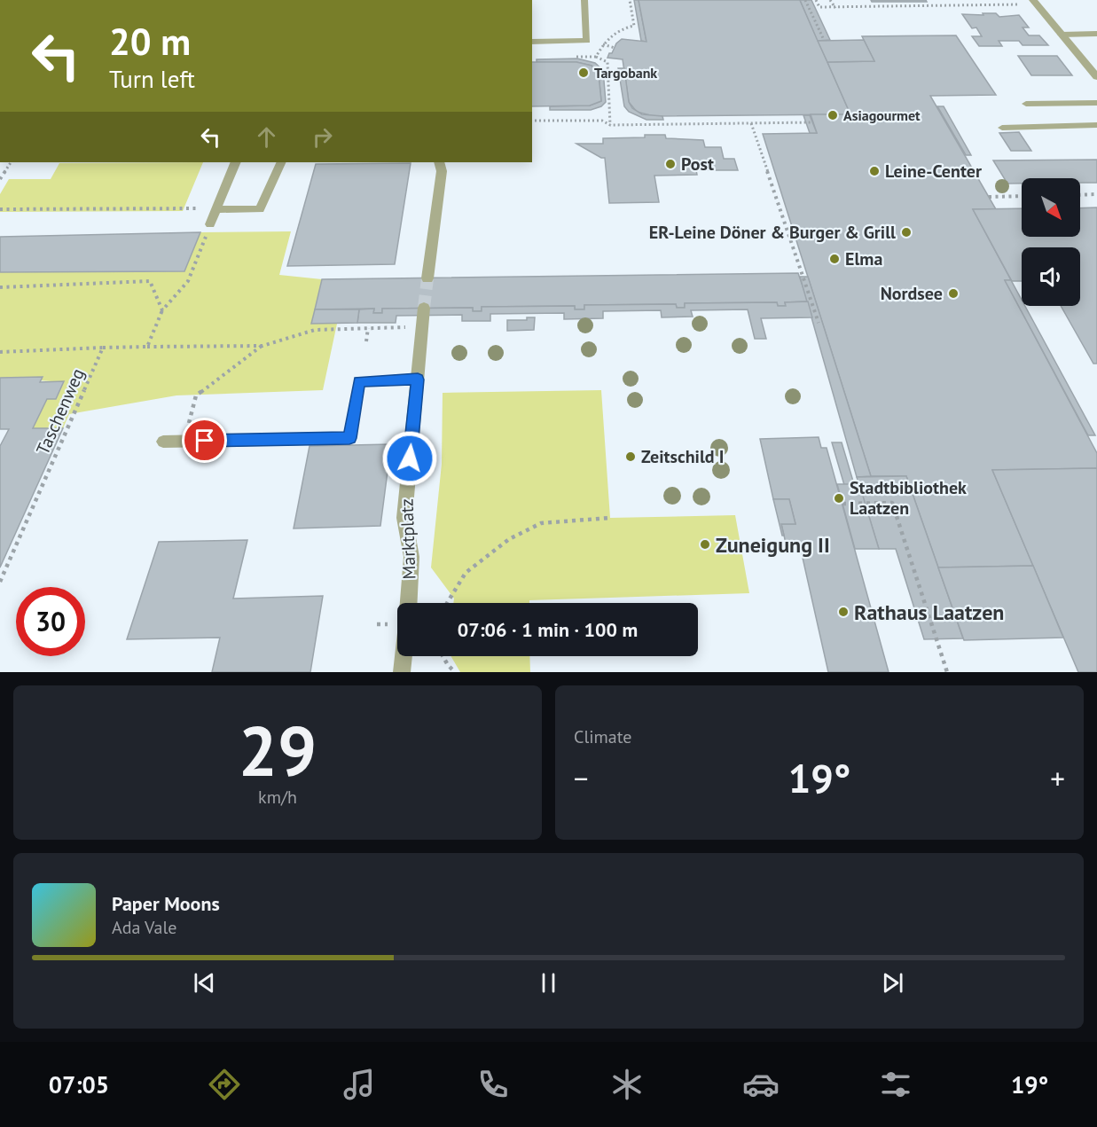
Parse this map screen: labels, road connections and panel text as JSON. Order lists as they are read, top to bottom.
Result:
{
  "streets": {
    "street": ["Marktplatz"],
    "path": ["Taschenweg"]
  },
  "places": [
    "Targobank",
    "Asiagourmet",
    "Post",
    "Leine-Center",
    "ER-Leine Döner & Burger & Grill",
    "Elma",
    "Nordsee",
    "Zeitschild I",
    "Stadtbibliothek Laatzen",
    "Zuneigung II",
    "Rathaus Laatzen"
  ],
  "north": "bottom right",
  "page": {
    "turn": ["20 m", "Turn left"],
    "limit": "30",
    "trip": "07:06 · 1 min · 100 m",
    "tile": [
      ["29", "km/h"],
      "Climate"
    ],
    "heat": ["−", "19°", "+"],
    "song": ["Paper Moons", "Ada Vale"],
    "tabs": ["07:05", "19°"]
  }
}
